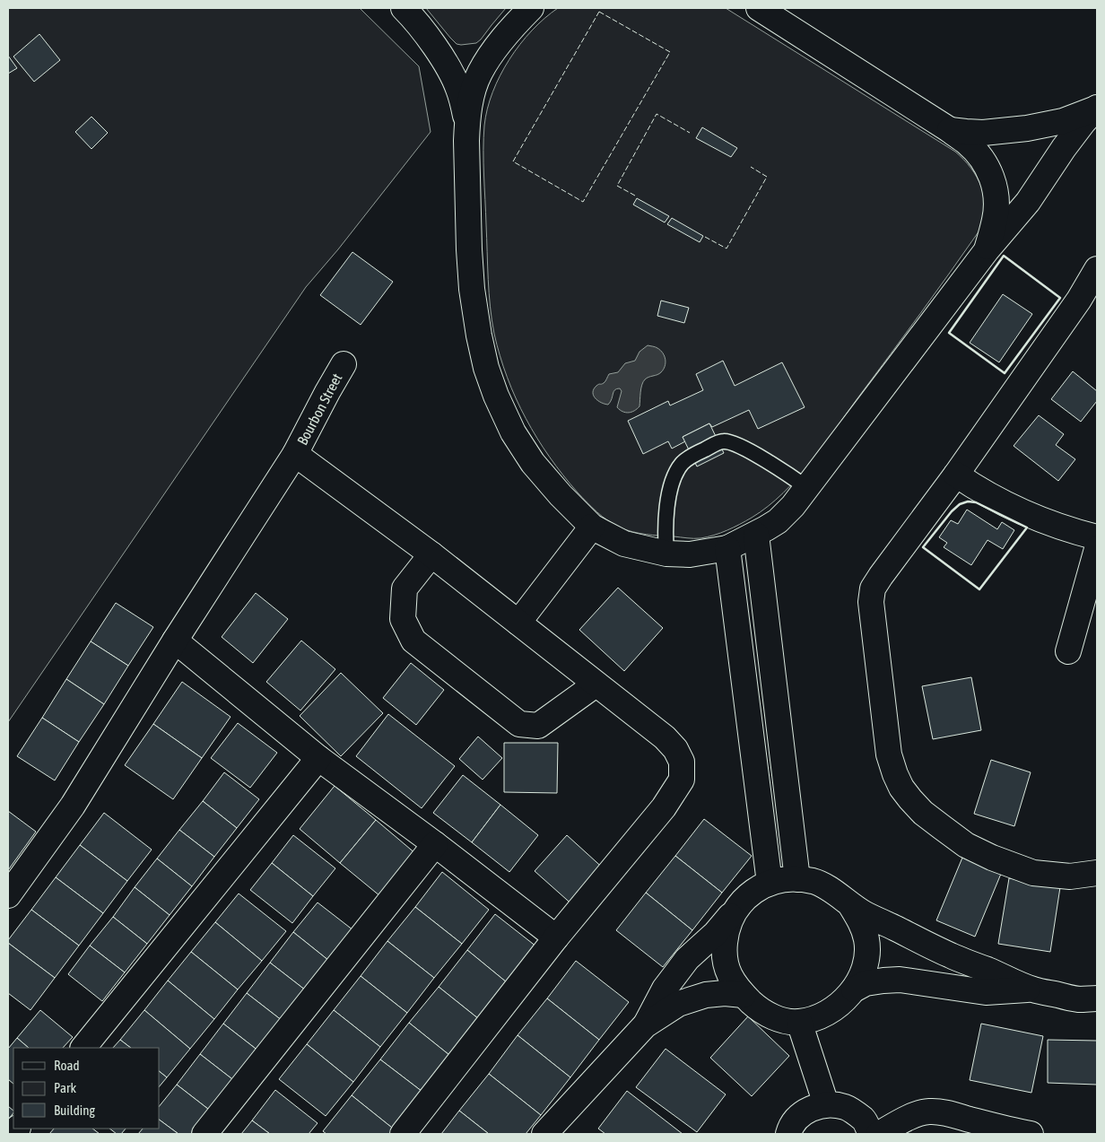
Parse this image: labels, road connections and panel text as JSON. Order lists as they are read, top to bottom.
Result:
{
  "streets": {
    "street": ["Bourbon Street"]
  },
  "legend": ["Road", "Park", "Building"]
}
